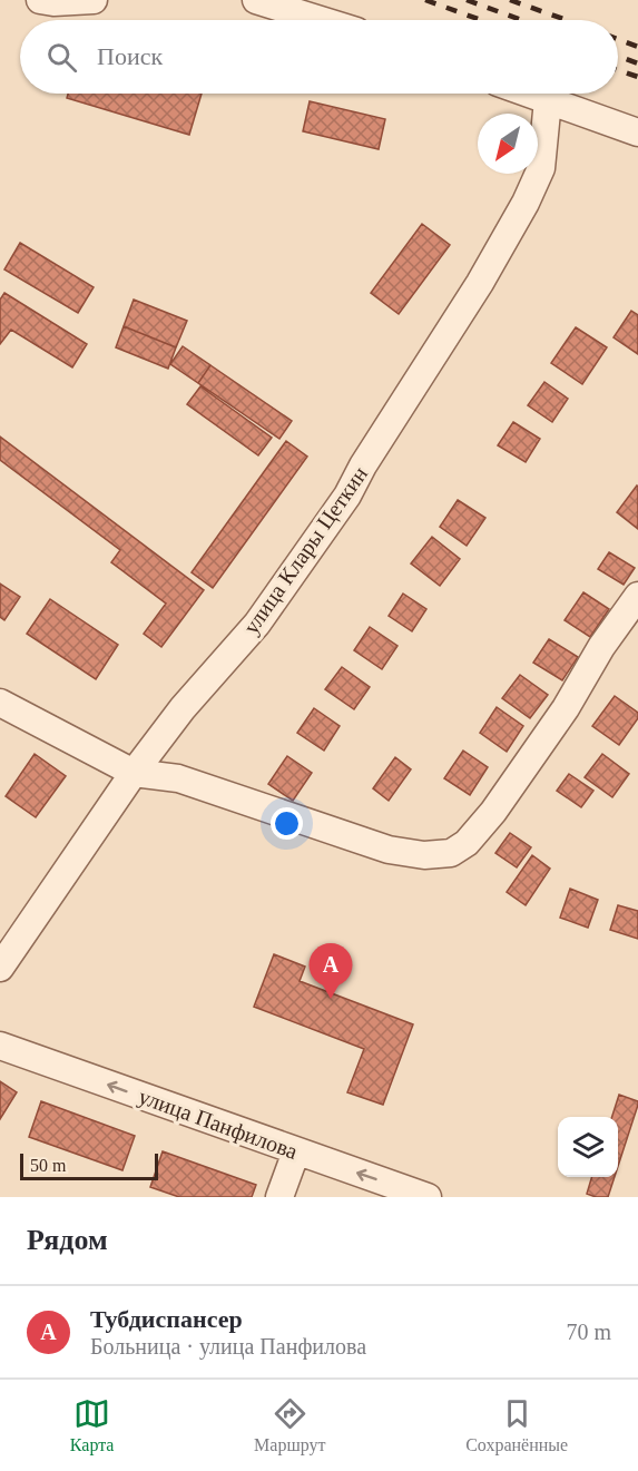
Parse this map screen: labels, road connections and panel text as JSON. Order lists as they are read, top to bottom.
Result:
{
  "streets": {
    "street": ["улица Клары Цеткин", "улица Панфилова"]
  },
  "one_way": ["улица Панфилова"],
  "scale_bar": "50 m",
  "north": "bottom left",
  "page": {
    "search": "Поиск",
    "pins": "A",
    "scale": "50 m",
    "heading": "Рядом",
    "list": [
      {
        "mark": "A",
        "name": "Тубдиспансер",
        "note": "Больница · улица Панфилова",
        "value": "70 m"
      }
    ],
    "nav": ["Карта", "Маршрут", "Сохранённые"]
  }
}
